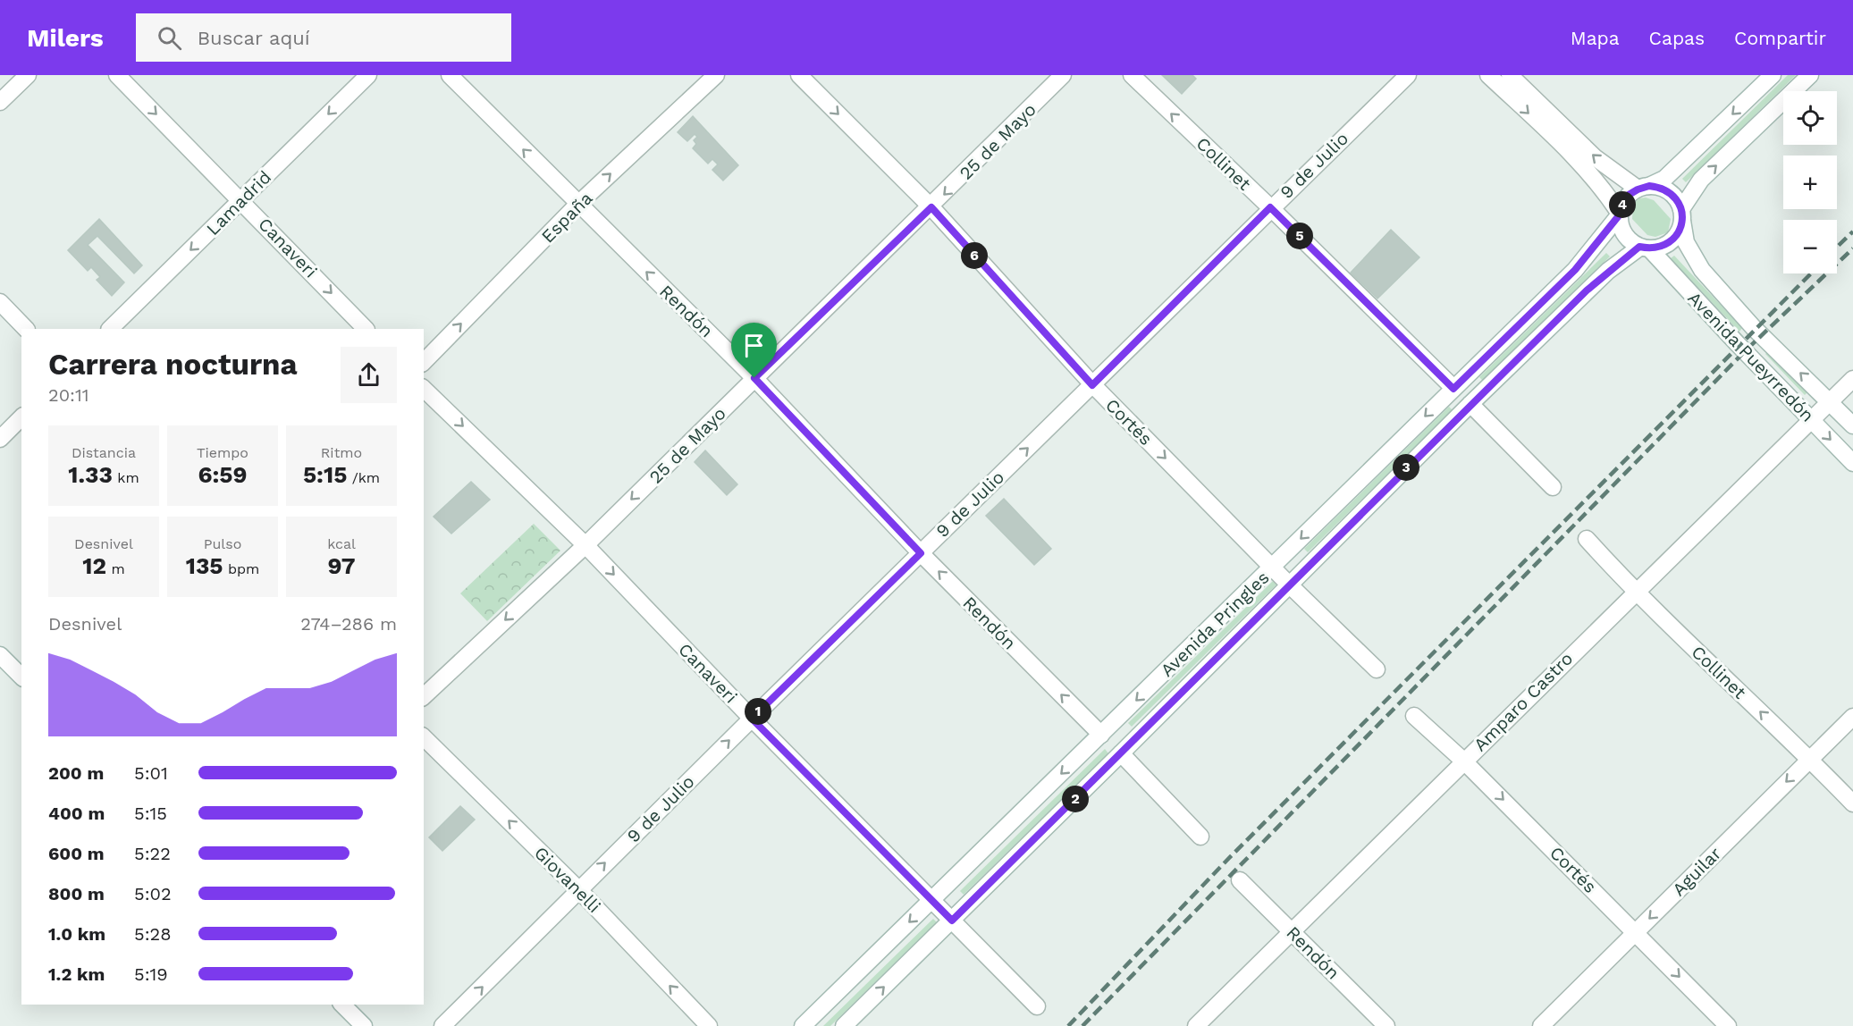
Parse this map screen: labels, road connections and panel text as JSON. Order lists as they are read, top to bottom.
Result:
{
  "streets": {
    "street": [
      "25 de Mayo",
      "Collinet",
      "9 de Julio",
      "Lamadrid",
      "España",
      "Canaveri",
      "Rendón",
      "Avenida Pueyrredón",
      "Cortés",
      "Avenida Pringles",
      "Amparo Castro",
      "Aguilar",
      "Giovanelli"
    ]
  },
  "crossings": [
    ["25 de Mayo", "Canaveri"],
    ["25 de Mayo", "Rendón"],
    ["25 de Mayo", "Cortés"],
    ["Collinet", "9 de Julio"],
    ["Collinet", "Avenida Pringles"],
    ["Collinet", "Amparo Castro"],
    ["Collinet", "Aguilar"],
    ["9 de Julio", "Canaveri"],
    ["9 de Julio", "Rendón"],
    ["9 de Julio", "Cortés"],
    ["9 de Julio", "Giovanelli"],
    ["Lamadrid", "Canaveri"],
    ["España", "Rendón"],
    ["Canaveri", "Avenida Pringles"],
    ["Rendón", "Avenida Pringles"],
    ["Rendón", "Amparo Castro"],
    ["Avenida Pueyrredón", "Avenida Pringles"],
    ["Avenida Pueyrredón", "Amparo Castro"],
    ["Cortés", "Avenida Pringles"],
    ["Cortés", "Amparo Castro"],
    ["Cortés", "Aguilar"]
  ],
  "one_way": [
    "25 de Mayo",
    "Collinet",
    "9 de Julio",
    "Lamadrid",
    "España",
    "Canaveri",
    "Rendón",
    "Cortés",
    "Aguilar",
    "Giovanelli"
  ],
  "page": {
    "header": "Milers",
    "search": "Buscar aquí",
    "nav": ["Mapa", "Capas", "Compartir"],
    "map_buttons": ["+", "−"],
    "pins": [
      "4",
      "5",
      "6",
      "3",
      "1",
      "2"
    ],
    "heading": ["Carrera nocturna", "20:11"],
    "stats": [
      ["Distancia", "1.33 km"],
      ["Tiempo", "6:59"],
      ["Ritmo", "5:15 /km"],
      ["Desnivel", "12 m"],
      ["Pulso", "135 bpm"],
      ["kcal", "97"]
    ],
    "chart": ["Desnivel", "274–286 m"],
    "list": [
      {
        "name": "200 m",
        "note": "5:01"
      },
      {
        "name": "400 m",
        "note": "5:15"
      },
      {
        "name": "600 m",
        "note": "5:22"
      },
      {
        "name": "800 m",
        "note": "5:02"
      },
      {
        "name": "1.0 km",
        "note": "5:28"
      },
      {
        "name": "1.2 km",
        "note": "5:19"
      }
    ]
  }
}
